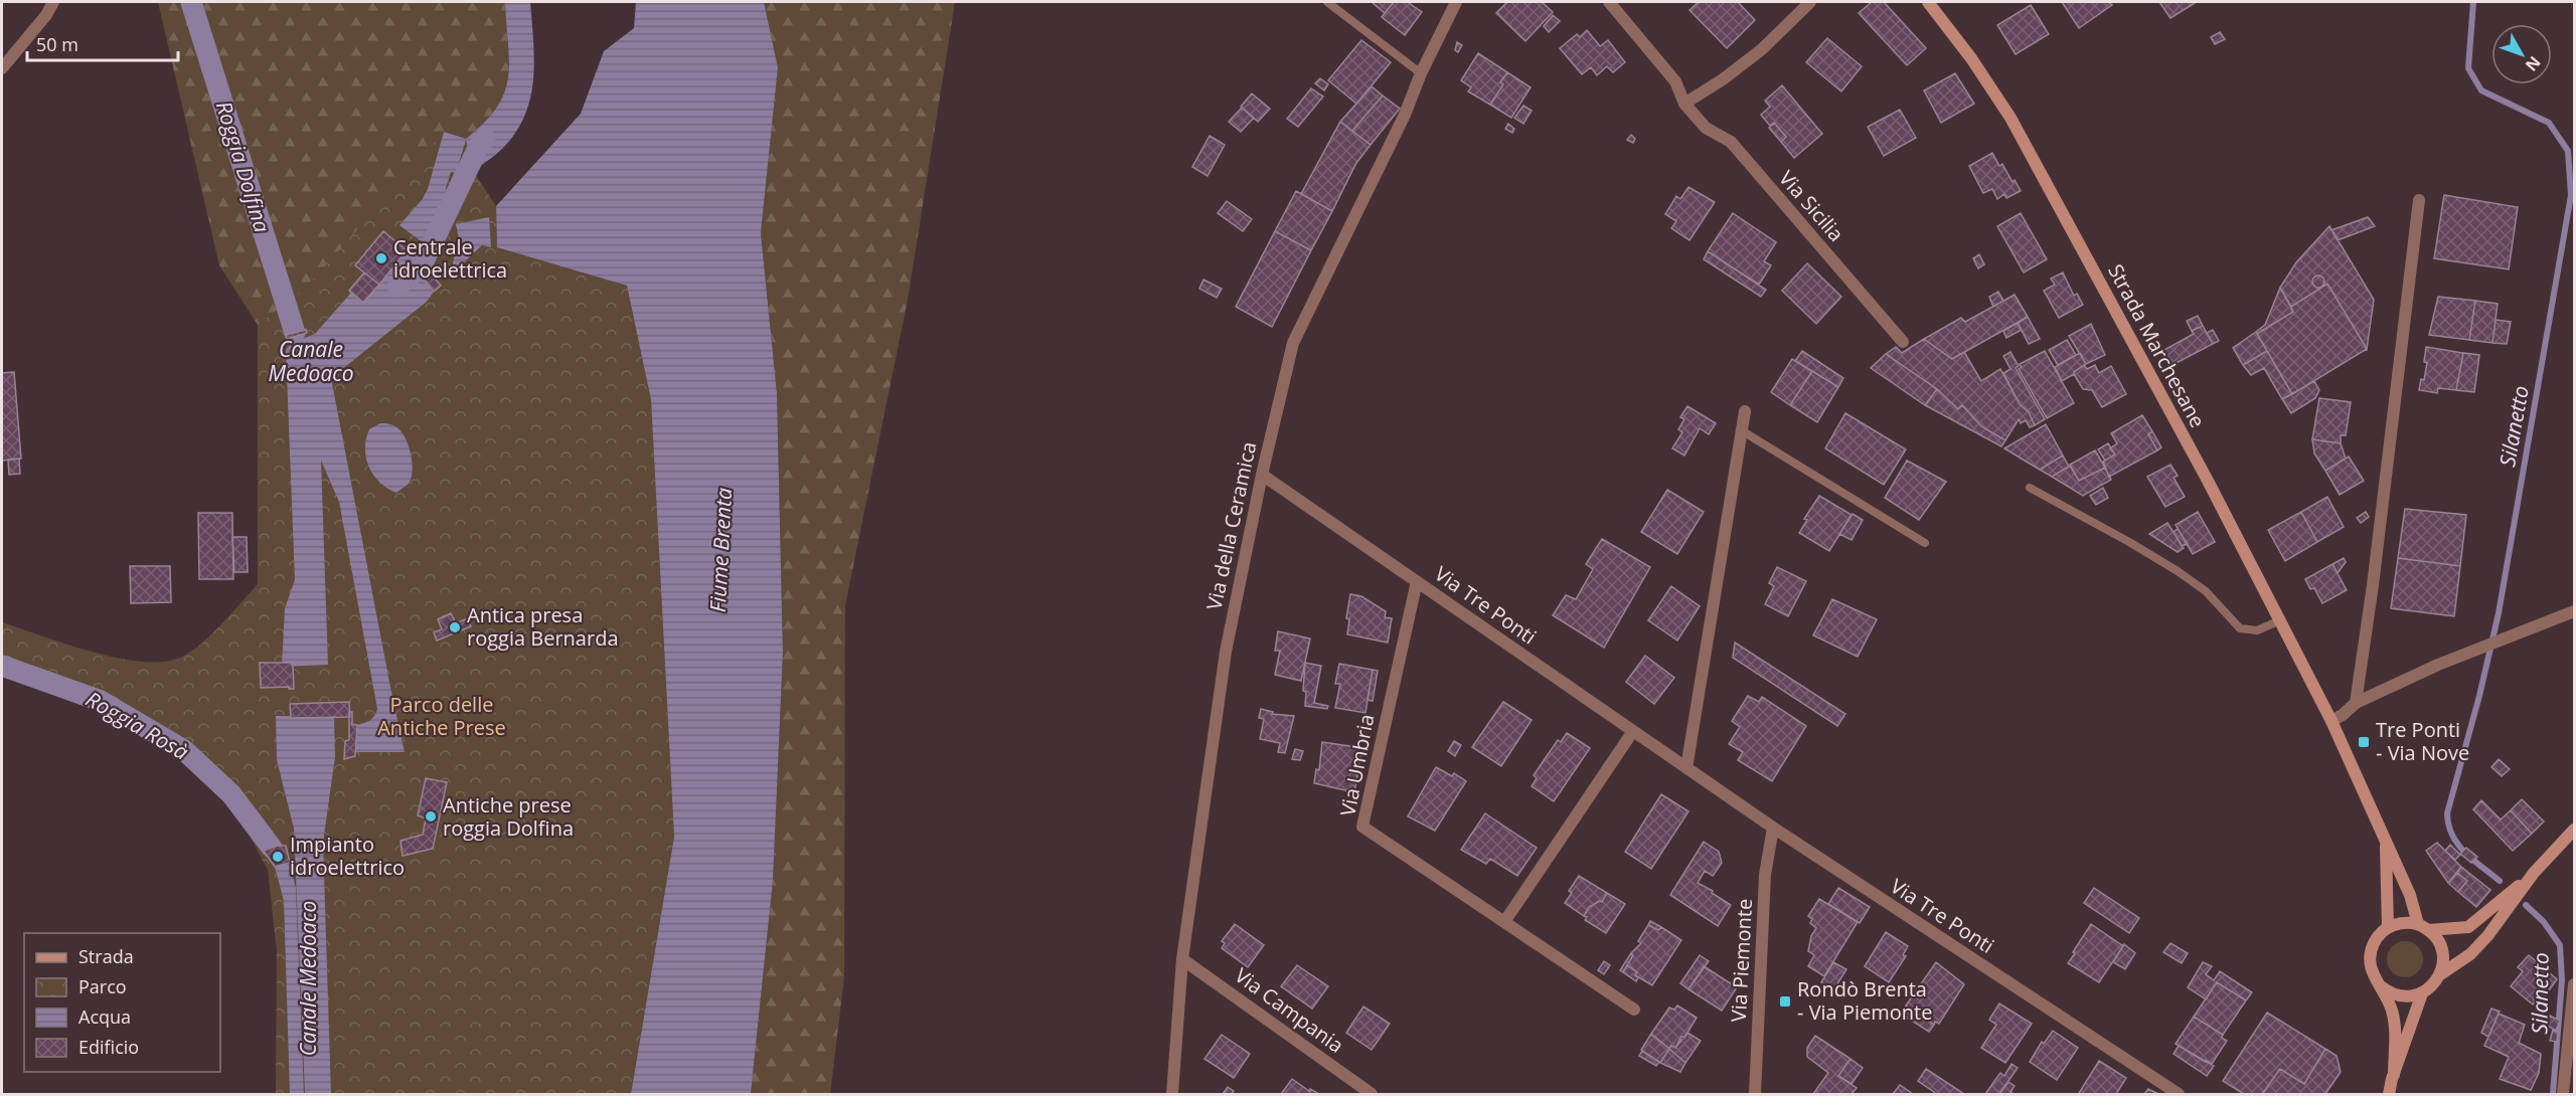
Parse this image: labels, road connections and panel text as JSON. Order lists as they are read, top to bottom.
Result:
{
  "streets": {
    "main road": ["Strada Marchesane"],
    "street": [
      "Via Sicilia",
      "Via della Ceramica",
      "Via Tre Ponti",
      "Via Umbria",
      "Via Piemonte",
      "Via Campania"
    ]
  },
  "crossings": [
    ["Via della Ceramica", "Via Tre Ponti"],
    ["Via della Ceramica", "Via Campania"],
    ["Via Tre Ponti", "Via Umbria"],
    ["Via Tre Ponti", "Via Piemonte"]
  ],
  "water": [
    "Roggia Dolfina",
    "Canale Medoaco",
    "Silanetto",
    "Fiume Brenta",
    "Roggia Rosà"
  ],
  "parks": ["Parco delle Antiche Prese"],
  "places": {
    "other": [
      "Centrale idroelettrica",
      "Antica presa roggia Bernarda",
      "Antiche prese roggia Dolfina",
      "Impianto idroelettrico"
    ],
    "transit": ["Tre Ponti - Via Nove", "Rondò Brenta - Via Piemonte"]
  },
  "legend": [
    "Strada",
    "Parco",
    "Acqua",
    "Edificio"
  ],
  "scale_bar": "50 m",
  "north": "bottom right"
}
